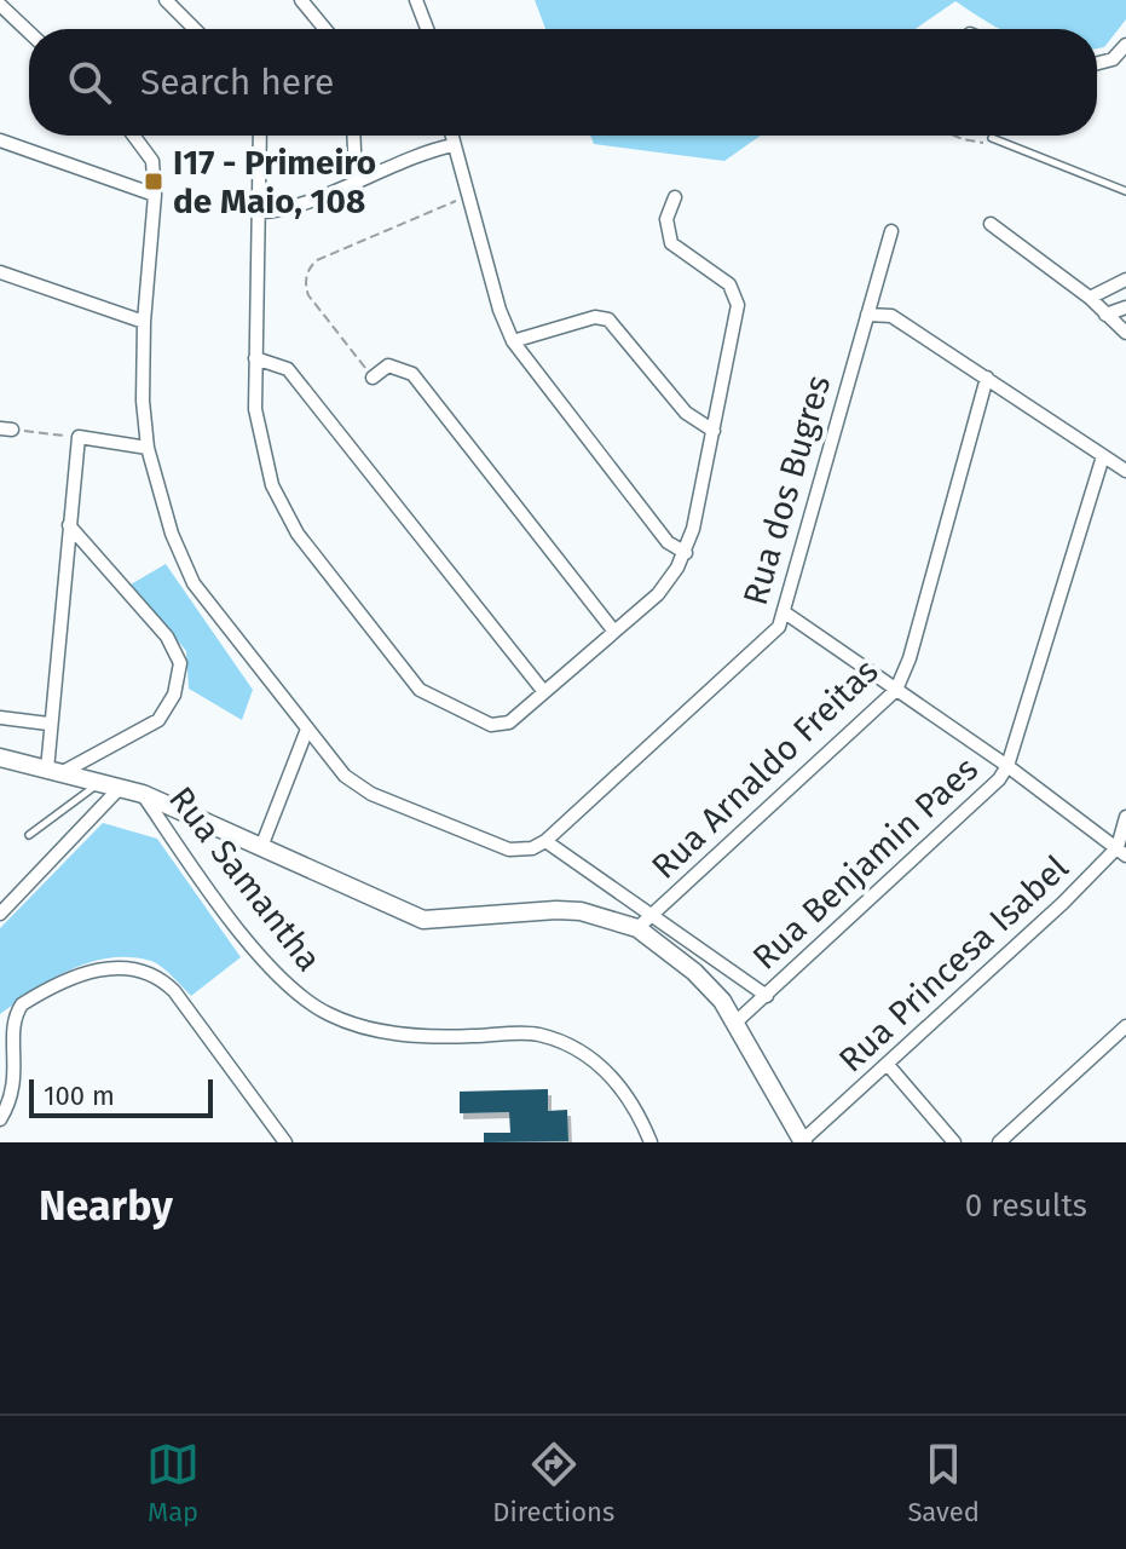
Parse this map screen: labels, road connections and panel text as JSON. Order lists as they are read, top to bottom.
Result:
{
  "streets": {
    "street": [
      "Rua dos Bugres",
      "Rua Arnaldo Freitas",
      "Rua Benjamin Paes",
      "Rua Samantha",
      "Rua Princesa Isabel"
    ]
  },
  "places": {
    "transit": ["I17 - Primeiro de Maio, 108"]
  },
  "scale_bar": "100 m",
  "page": {
    "search": "Search here",
    "scale": "100 m",
    "heading": ["Nearby", "0 results"],
    "nav": ["Map", "Directions", "Saved"]
  }
}
